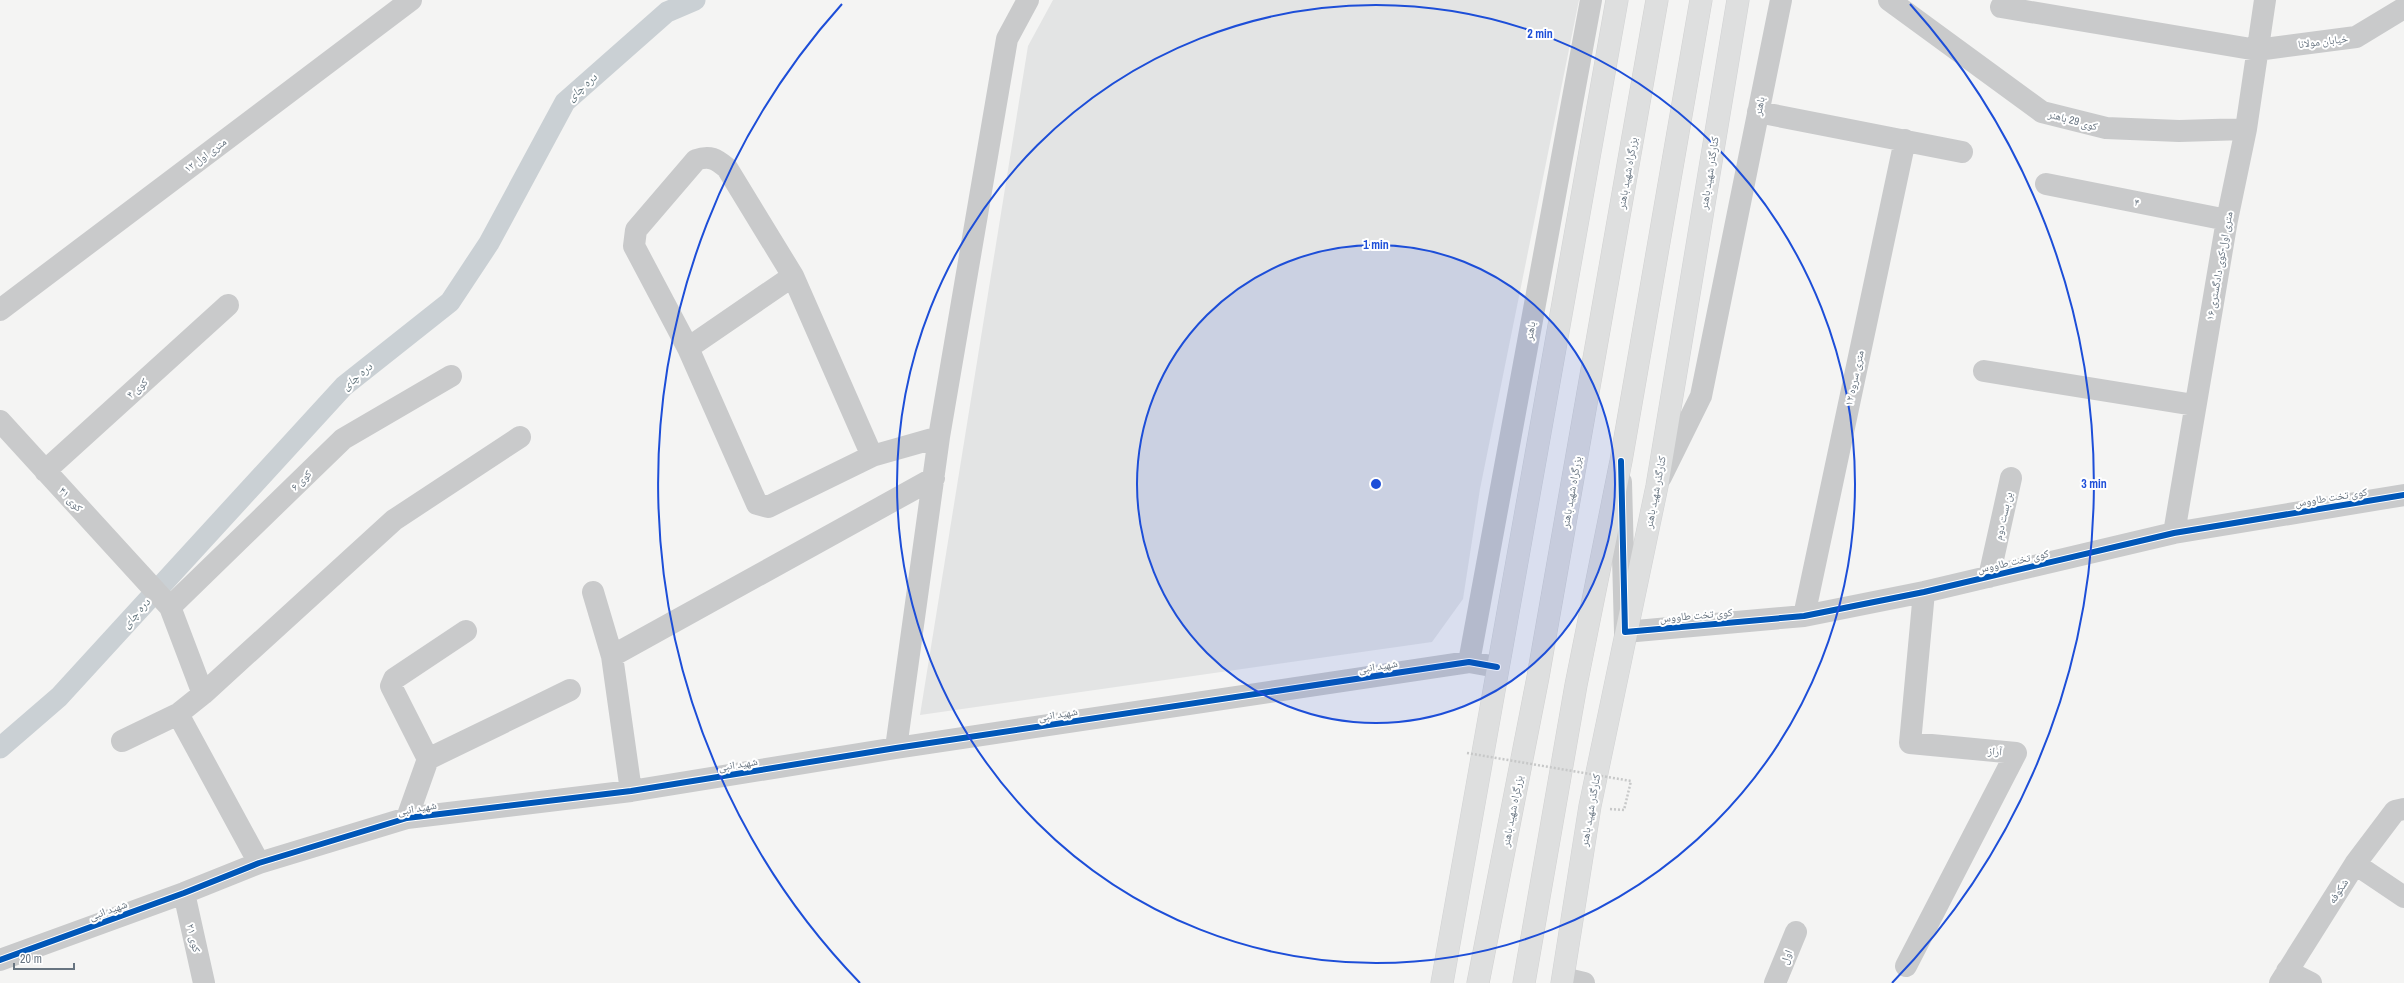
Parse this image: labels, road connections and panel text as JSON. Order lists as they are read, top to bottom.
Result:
{
  "streets": {
    "main road": ["بزرگراه شهید باهنر", "کنارگذر شهید باهنر"],
    "street": [
      "خیابان مولانا",
      "باهنر",
      "کوی 29 باهنر",
      "۱۲ متری اول",
      "۴",
      "۱۶ متری اول-کوی دادگستری",
      "۱۲ متری سروه",
      "کوی ۴",
      "کوی ۶",
      "کوی تخت طاووس",
      "کوی ۴۱",
      "بن بست دوم",
      "شهید انبی",
      "آراز",
      "شکوفه",
      "کوی ۲۱",
      "اول"
    ]
  },
  "crossings": [
    ["خیابان مولانا", "۱۶ متری اول-کوی دادگستری"],
    ["باهنر", "کنارگذر شهید باهنر"],
    ["باهنر", "شهید انبی"],
    ["کوی 29 باهنر", "۱۶ متری اول-کوی دادگستری"],
    ["کنارگذر شهید باهنر", "کوی تخت طاووس"],
    ["۴", "۱۶ متری اول-کوی دادگستری"],
    ["۱۶ متری اول-کوی دادگستری", "کوی تخت طاووس"],
    ["۱۲ متری سروه", "کوی تخت طاووس"],
    ["کوی ۴", "کوی ۴۱"],
    ["کوی ۶", "کوی ۴۱"],
    ["کوی تخت طاووس", "بن بست دوم"],
    ["کوی تخت طاووس", "آراز"],
    ["شهید انبی", "کوی ۲۱"]
  ],
  "water": ["دره چای"],
  "scale_bar": "20 m",
  "rings": ["2 min", "1 min", "3 min"]
}
